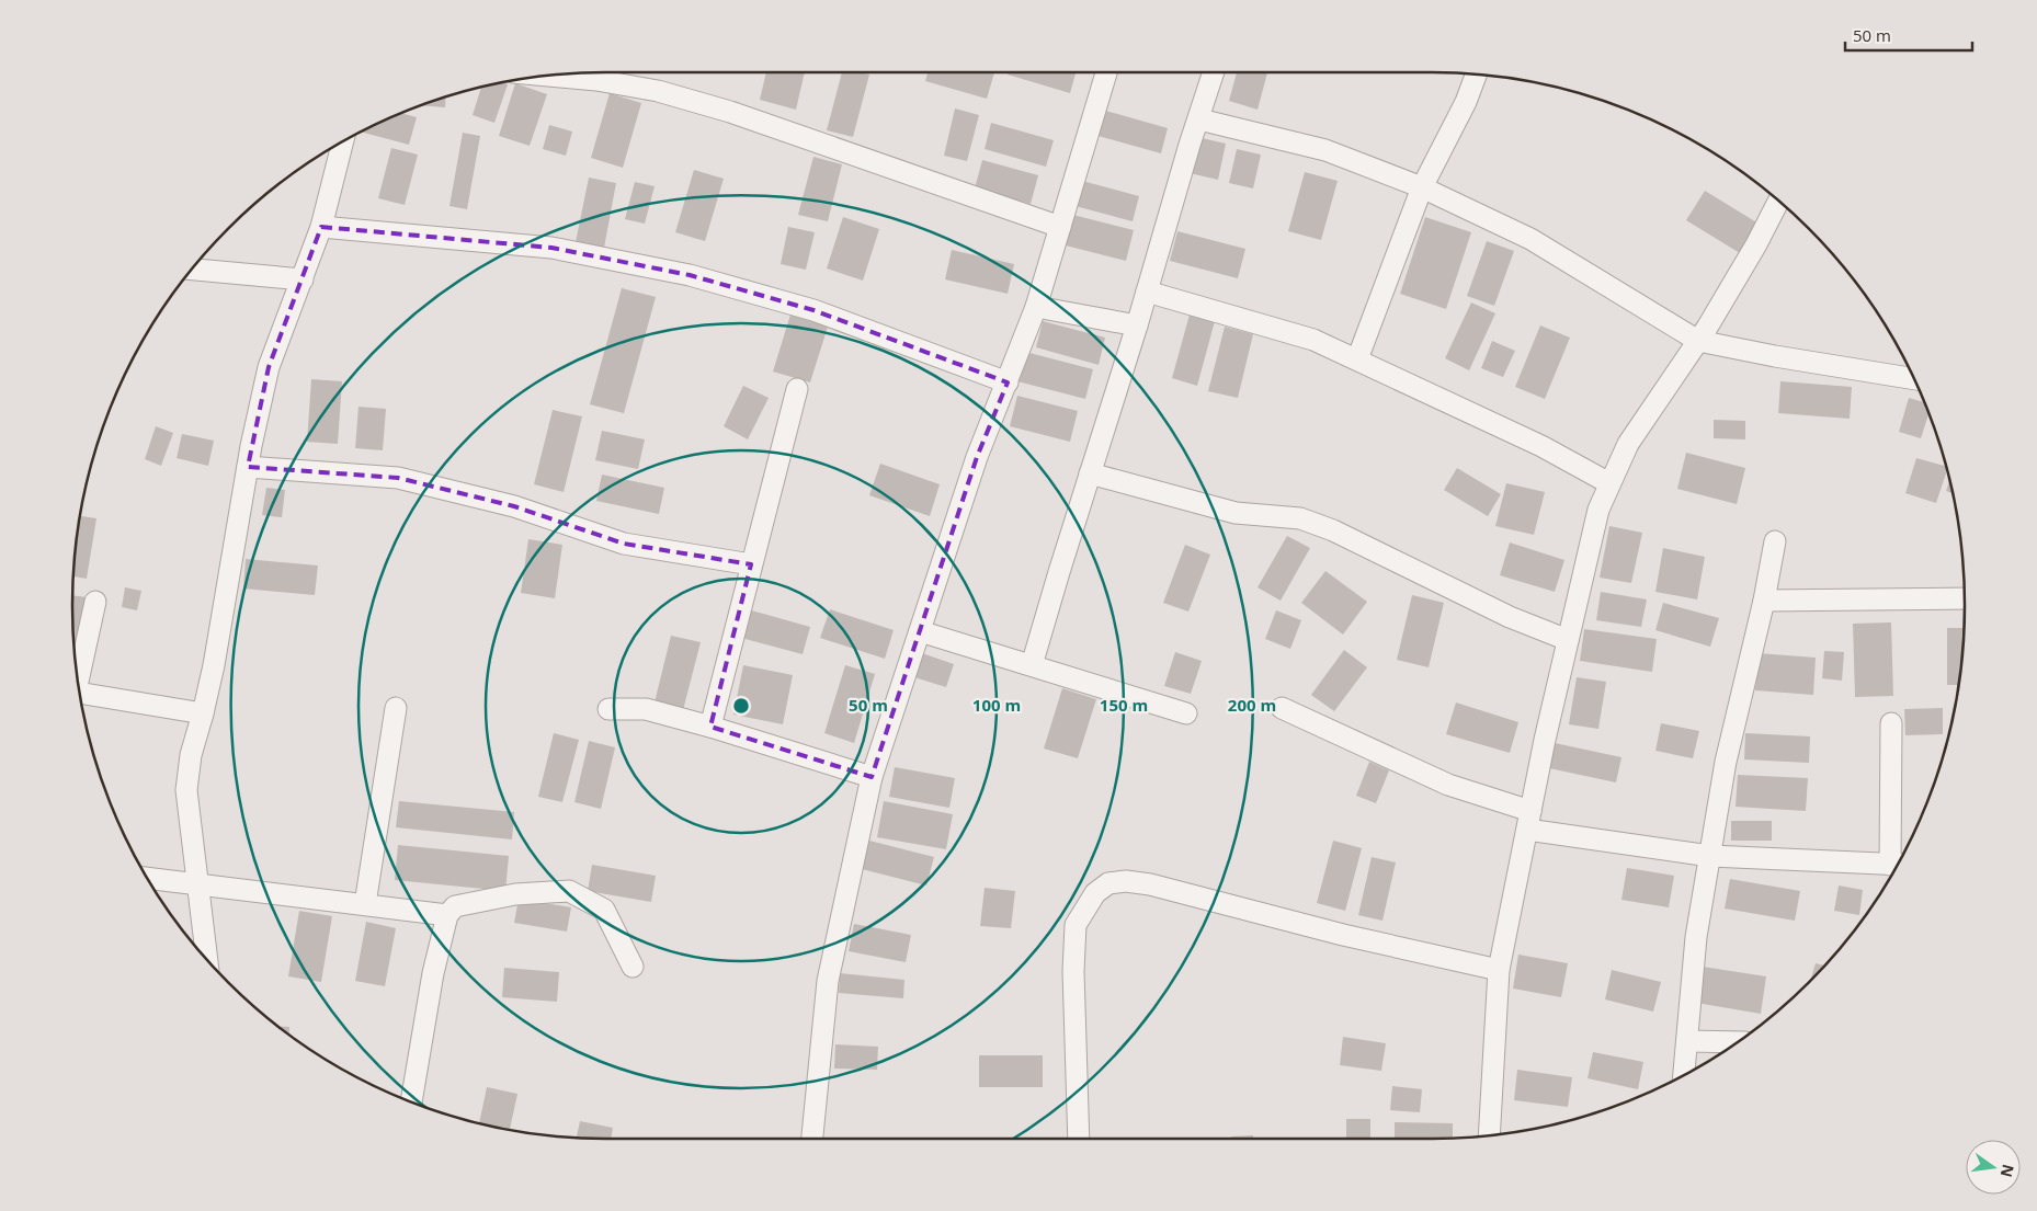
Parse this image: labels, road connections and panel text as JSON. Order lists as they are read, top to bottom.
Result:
{
  "scale_bar": "50 m",
  "north": "right",
  "rings": [
    "50 m",
    "100 m",
    "150 m",
    "200 m"
  ]
}
